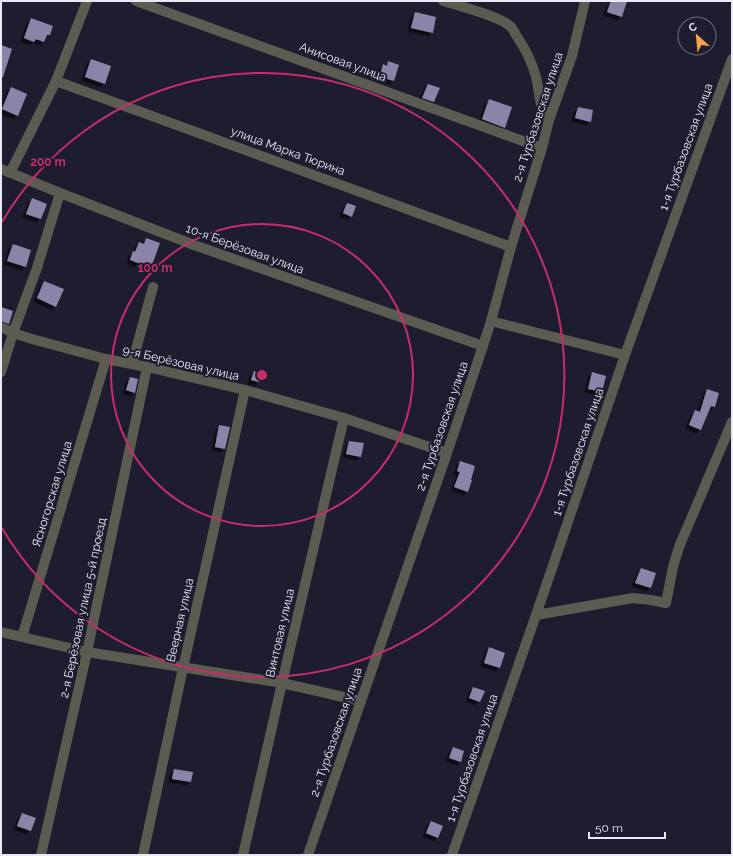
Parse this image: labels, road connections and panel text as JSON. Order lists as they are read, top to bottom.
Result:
{
  "streets": {
    "street": [
      "Анисовая улица",
      "2-я Турбазовская улица",
      "1-я Турбазовская улица",
      "улица Марка Тюрина",
      "10-я Берёзовая улица",
      "9-я Берёзовая улица",
      "Ясногорская улица",
      "2-я Берёзовая улица 5-й проезд",
      "Веерная улица",
      "Винтовая улица"
    ]
  },
  "crossings": [
    ["Анисовая улица", "2-я Турбазовская улица"],
    ["2-я Турбазовская улица", "улица Марка Тюрина"],
    ["2-я Турбазовская улица", "10-я Берёзовая улица"],
    ["2-я Турбазовская улица", "9-я Берёзовая улица"],
    ["9-я Берёзовая улица", "Ясногорская улица"],
    ["9-я Берёзовая улица", "2-я Берёзовая улица 5-й проезд"],
    ["9-я Берёзовая улица", "Веерная улица"],
    ["9-я Берёзовая улица", "Винтовая улица"]
  ],
  "scale_bar": "50 m",
  "north": "top left",
  "rings": ["200 m", "100 m"]
}
